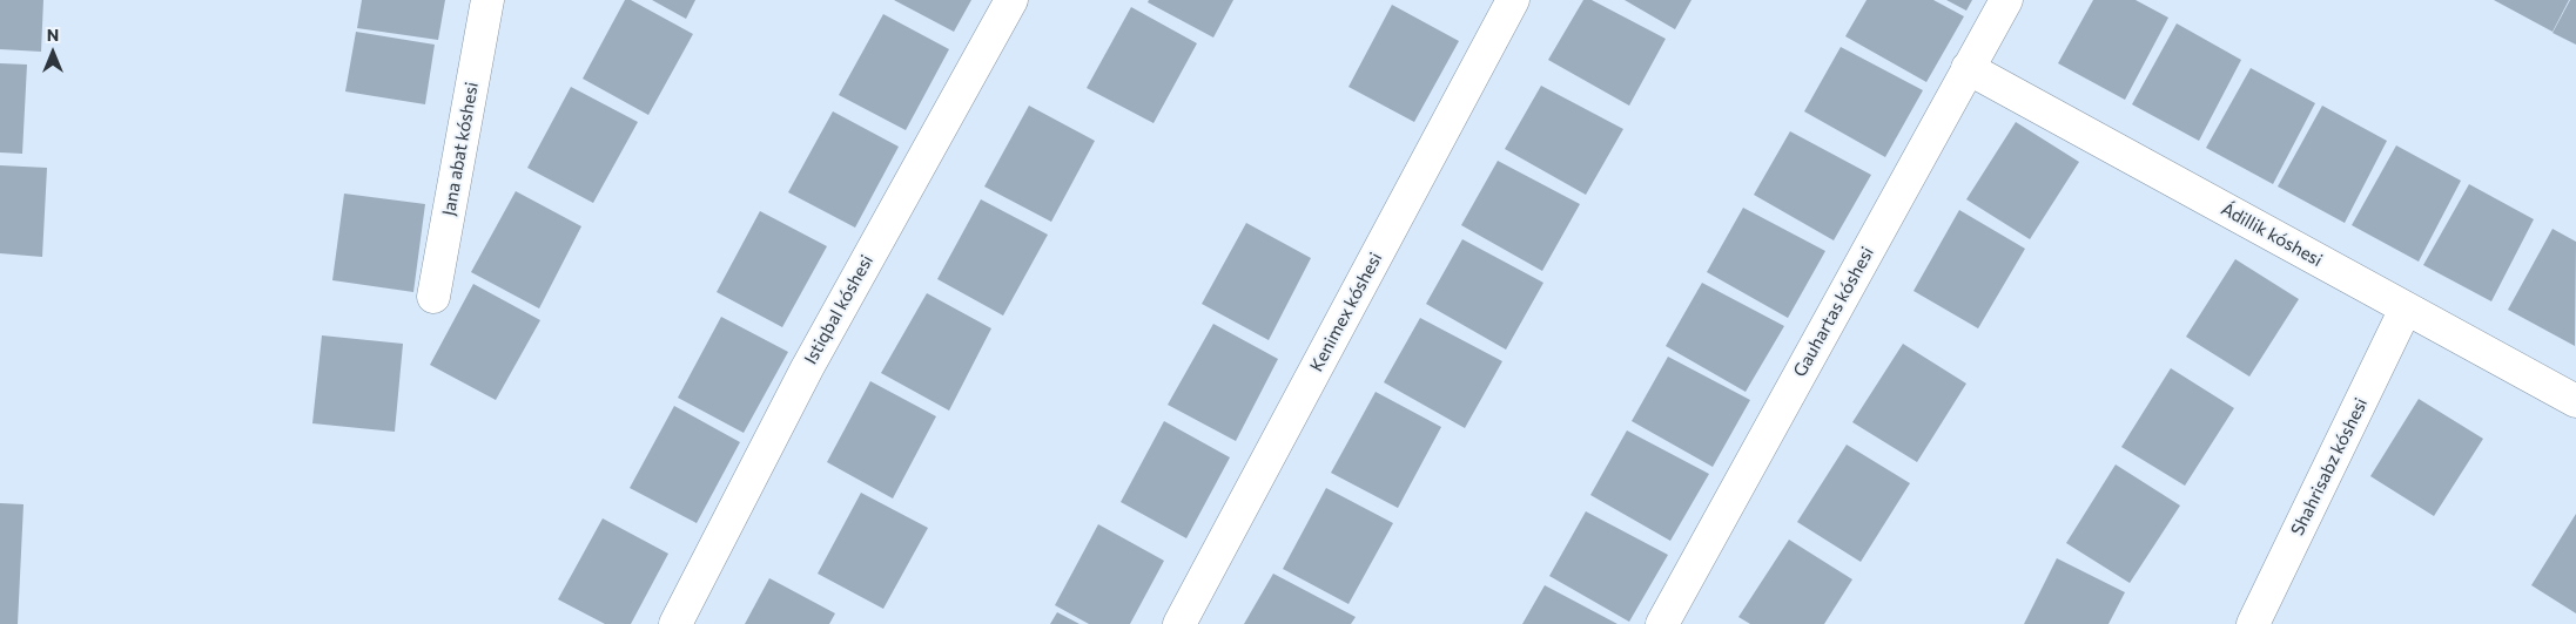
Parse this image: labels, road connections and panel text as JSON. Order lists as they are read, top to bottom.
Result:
{
  "streets": {
    "street": [
      "Jana abat kóshesi",
      "Ádillik kóshesi",
      "Istiqbal kóshesi",
      "Kenimex kóshesi",
      "Gauhartas kóshesi",
      "Shahrisabz kóshesi"
    ]
  },
  "crossings": [
    ["Ádillik kóshesi", "Gauhartas kóshesi"],
    ["Ádillik kóshesi", "Shahrisabz kóshesi"]
  ],
  "north": "top"
}
